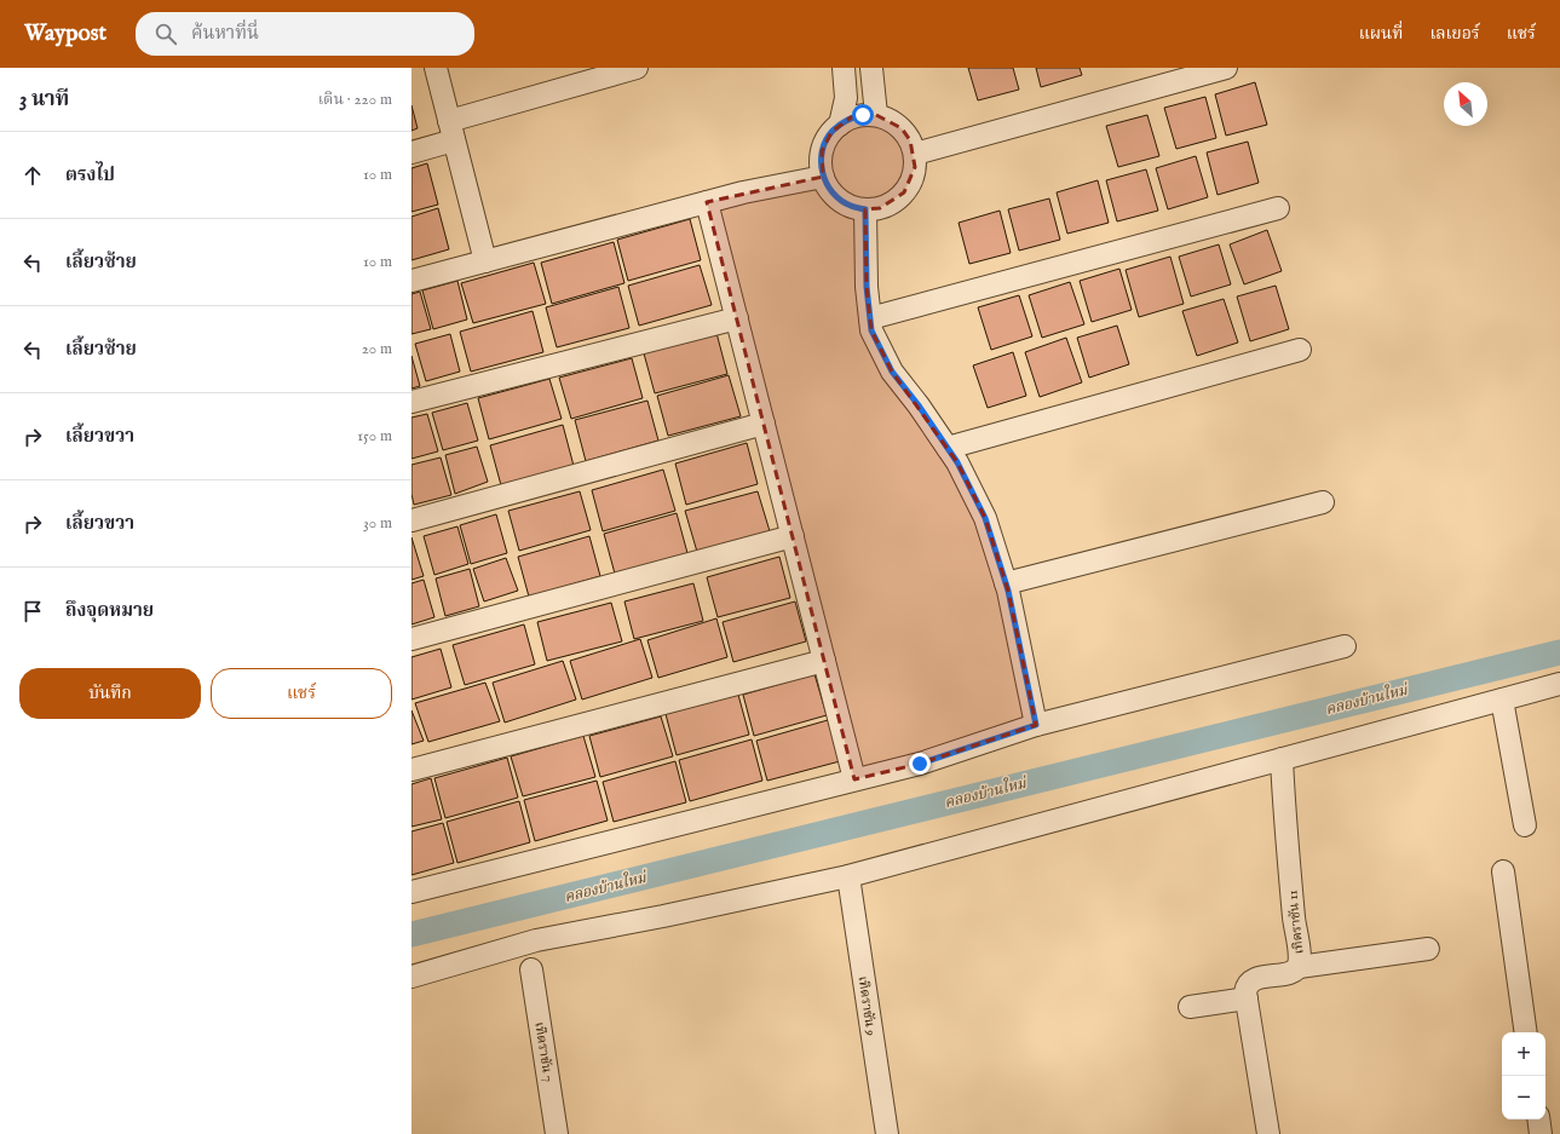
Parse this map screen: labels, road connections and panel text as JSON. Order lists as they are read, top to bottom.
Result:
{
  "streets": {
    "street": ["เทิดราชัน 11", "เทิดราชัน 9", "เทิดราชัน 7"]
  },
  "water": ["คลองบ้านใหม่"],
  "north": "top left",
  "page": {
    "header": "Waypost",
    "search": "ค้นหาที่นี่",
    "nav": ["แผนที่", "เลเยอร์", "แชร์"],
    "heading": ["3 นาที", "เดิน · 220 m"],
    "list": [
      ["ตรงไป", "10 m"],
      ["เลี้ยวซ้าย", "10 m"],
      ["เลี้ยวซ้าย", "20 m"],
      ["เลี้ยวขวา", "150 m"],
      ["เลี้ยวขวา", "30 m"],
      "ถึงจุดหมาย"
    ],
    "buttons": ["บันทึก", "แชร์"],
    "map_buttons": ["+", "−"]
  }
}
